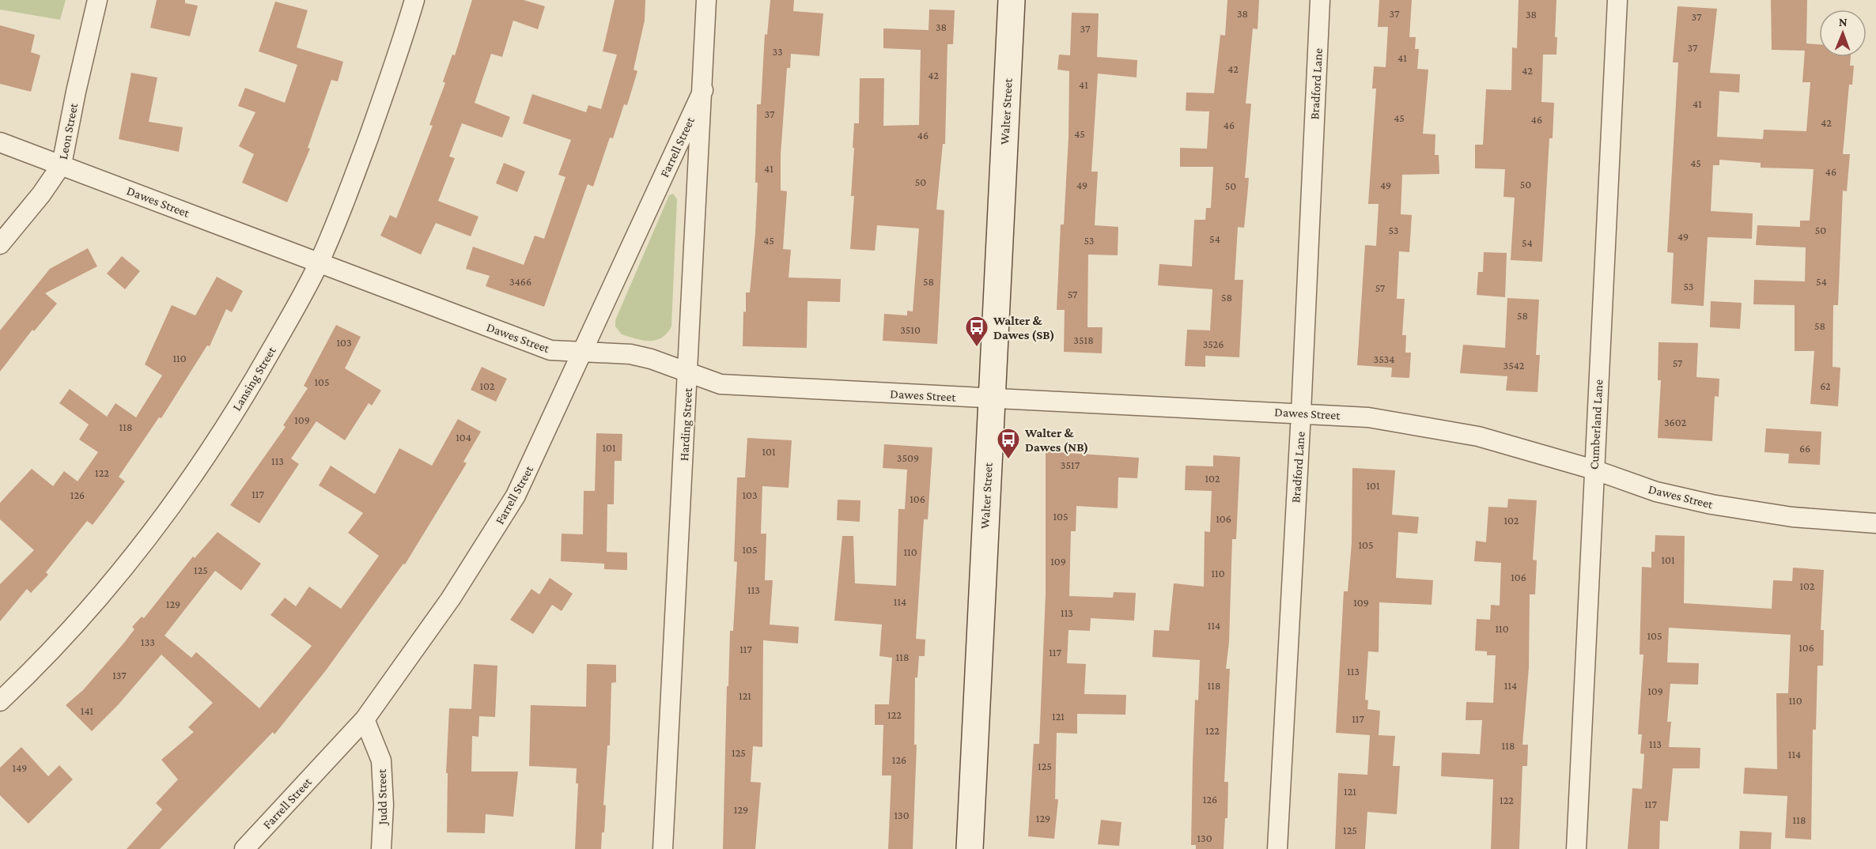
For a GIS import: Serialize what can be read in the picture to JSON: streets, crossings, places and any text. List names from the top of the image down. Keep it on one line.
{"streets":{"street":["Bradford Lane","Walter Street","Leon Street","Farrell Street","Dawes Street","Lansing Street","Harding Street","Cumberland Lane","Judd Street"]},"crossings":[["Bradford Lane","Dawes Street"],["Walter Street","Dawes Street"],["Leon Street","Dawes Street"],["Farrell Street","Dawes Street"],["Farrell Street","Harding Street"],["Farrell Street","Judd Street"],["Dawes Street","Lansing Street"],["Dawes Street","Harding Street"],["Dawes Street","Cumberland Lane"]],"places":{"bus stop":["Walter & Dawes (SB)","Walter & Dawes (NB)"]},"house_numbers":["38","37","38","37","38","37","37","33","41","42","42","42","41","41","37","45","46","42","46","45","46","45","41","46","50","50","49","49","50","53","50","49","54","45","53","54","3466","58","54","53","57","57","58","58","58","3510","3518","103","3526","110","3534","57","3542","105","102","62","109","3602","118","104","101","66","101","3509","113","3517","122","102","101","117","126","103","106","105","106","102","105","105","110","101","109","125","110","106","102","113","114","109","129","113","114","110","105","133","106","117","117","118","113","137","118","114","109","121","110","141","122","121","117","122","113","118","125","114","126","125","149","121","126","122","117","129","130","129","118","125","130"],"north":"top"}
